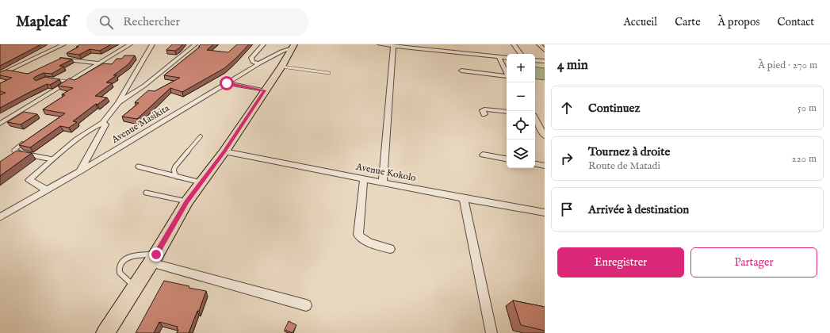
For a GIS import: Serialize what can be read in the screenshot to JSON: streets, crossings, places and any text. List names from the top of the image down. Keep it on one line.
{"streets":{"street":["Avenue Masikita","Avenue Kokolo"]},"page":{"header":"Mapleaf","search":"Rechercher","nav":["Accueil","Carte","À propos","Contact"],"heading":["4 min","À pied · 270 m"],"map_buttons":["+","−"],"list":[["Continuez","50 m"],["Tournez à droite","Route de Matadi","220 m"],"Arrivée à destination"],"buttons":["Enregistrer","Partager"]}}
